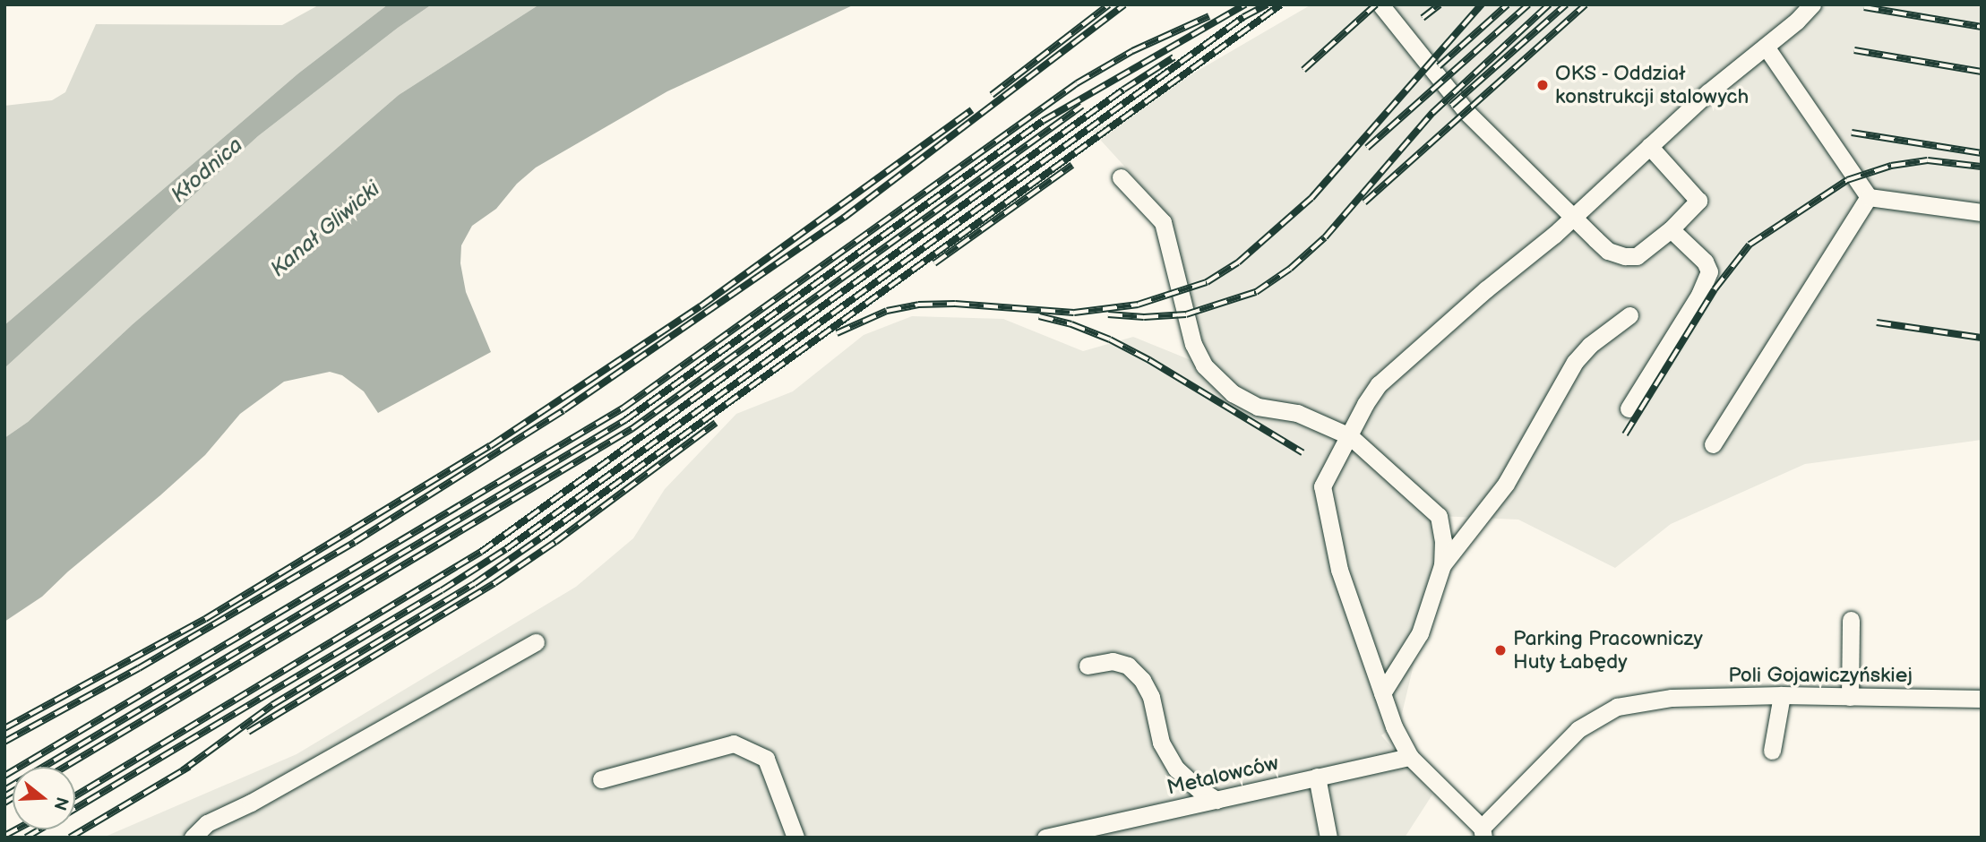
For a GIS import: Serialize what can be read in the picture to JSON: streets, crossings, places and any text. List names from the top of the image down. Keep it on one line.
{"streets":{"street":["Poli Gojawiczyńskiej","Metalowców"]},"water":["Kłodnica","Kanał Gliwicki"],"places":["OKS - Oddział konstrukcji stalowych","Parking Pracowniczy Huty Łabędy"],"north":"right"}
